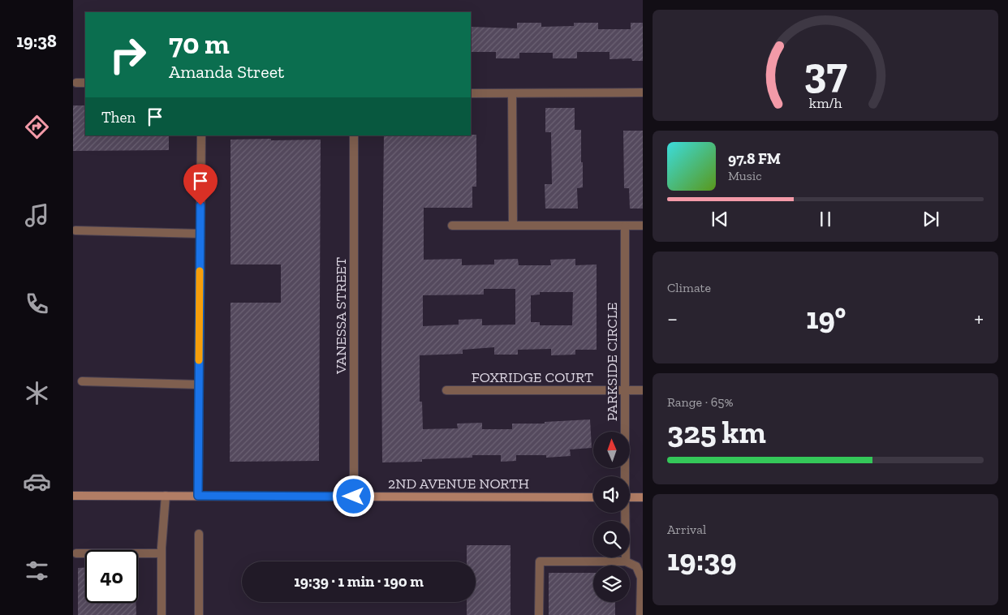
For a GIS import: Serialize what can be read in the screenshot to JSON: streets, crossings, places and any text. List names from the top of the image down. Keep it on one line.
{"streets":{"street":["VANESSA STREET","PARKSIDE CIRCLE","FOXRIDGE COURT","2ND AVENUE NORTH"]},"crossings":[["VANESSA STREET","2ND AVENUE NORTH"],["PARKSIDE CIRCLE","FOXRIDGE COURT"]],"north":"top","page":{"tabs":"19:38","turn":["70 m","Amanda Street"],"then":"Then","song":["97.8 FM","Music"],"tile":["Climate",["Range · 65%","325 km"],["Arrival","19:39"]],"heat":["−","19°","+"],"limit":"40","trip":"19:39 · 1 min · 190 m","gauge":["37","km/h"]}}
